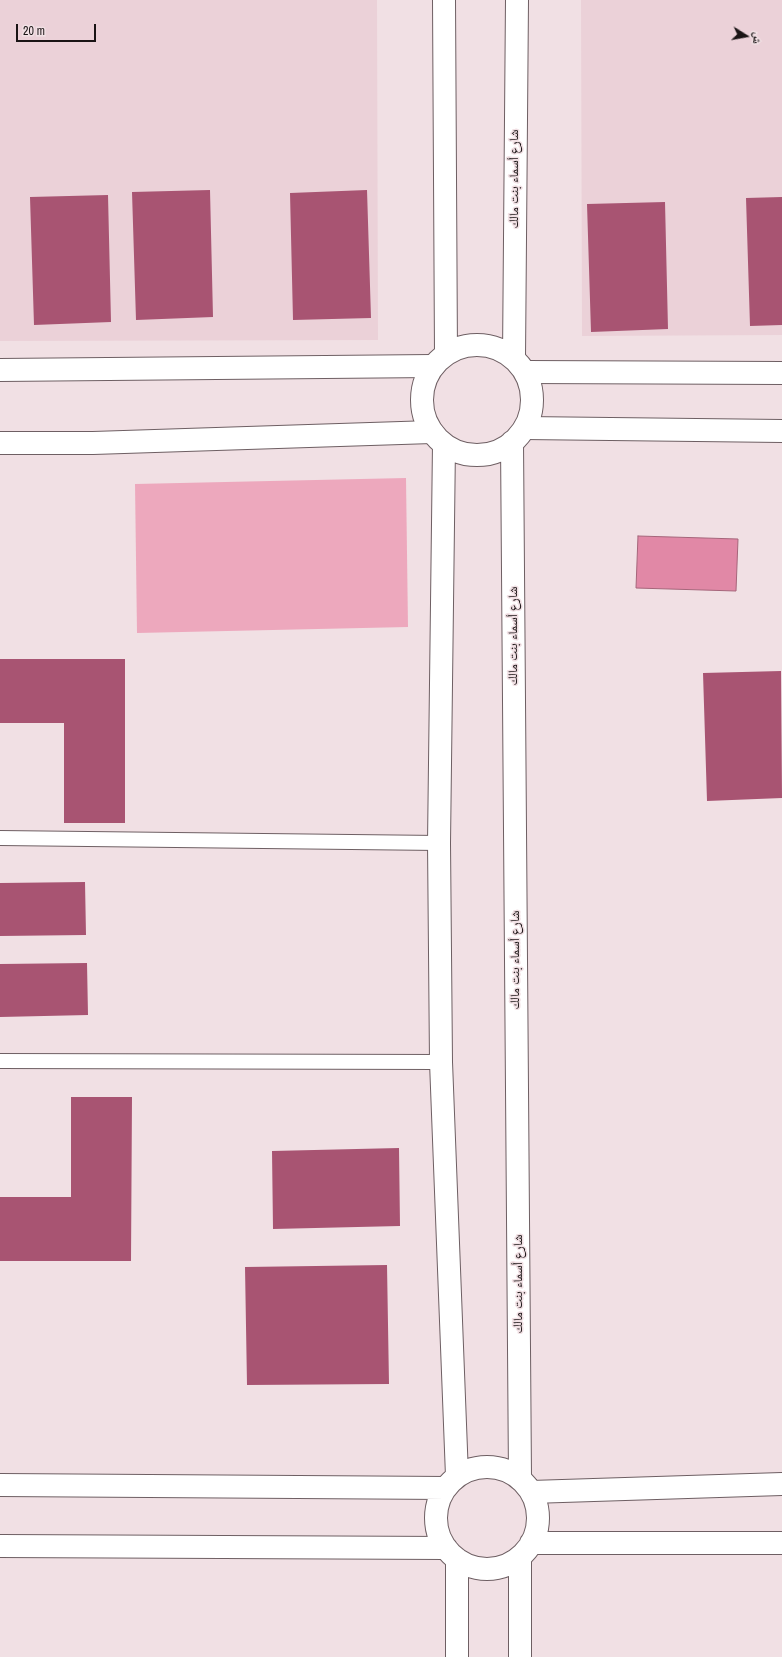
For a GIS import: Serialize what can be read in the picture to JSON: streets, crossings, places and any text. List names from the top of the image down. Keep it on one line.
{"streets":{"street":["شارع أسماء بنت مالك"]},"scale_bar":"20 m","north":"right"}
